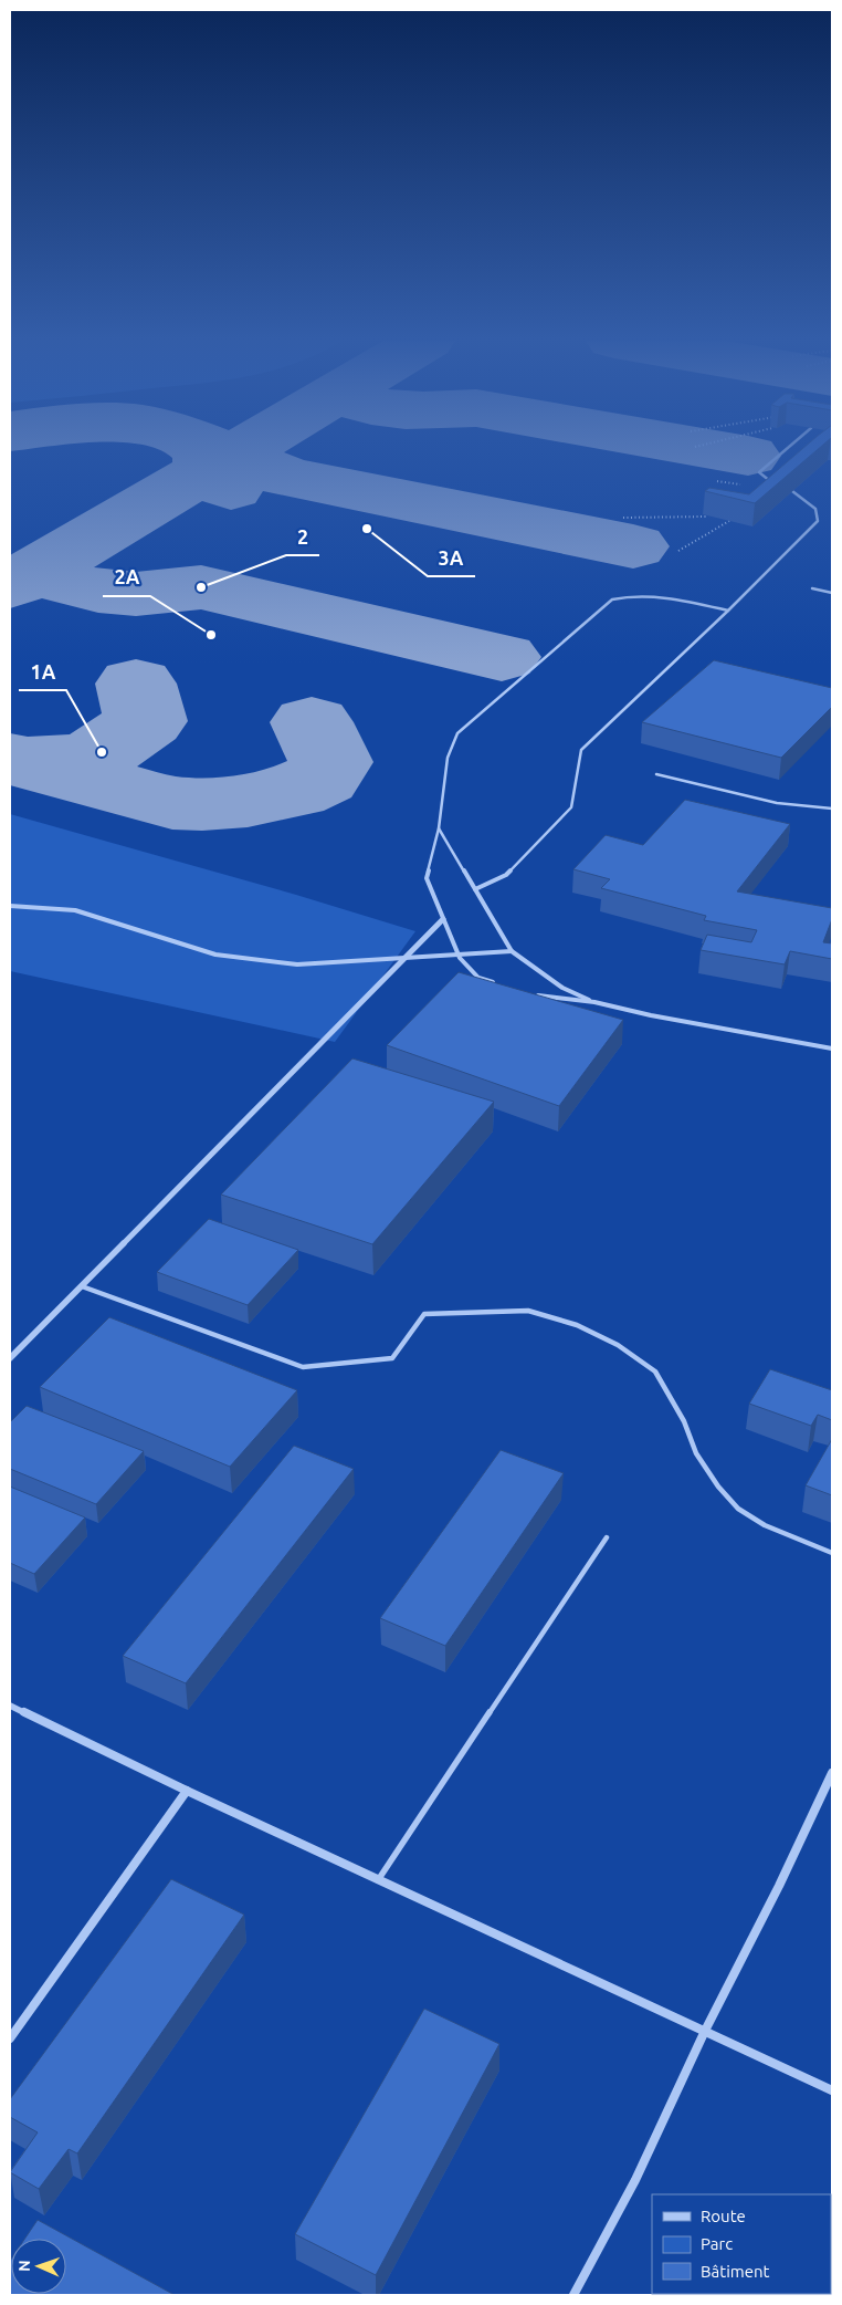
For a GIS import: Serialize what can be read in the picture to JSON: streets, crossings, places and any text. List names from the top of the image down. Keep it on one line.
{"places":["3A","2","2A","1A"],"legend":["Route","Parc","Bâtiment"],"north":"left"}
